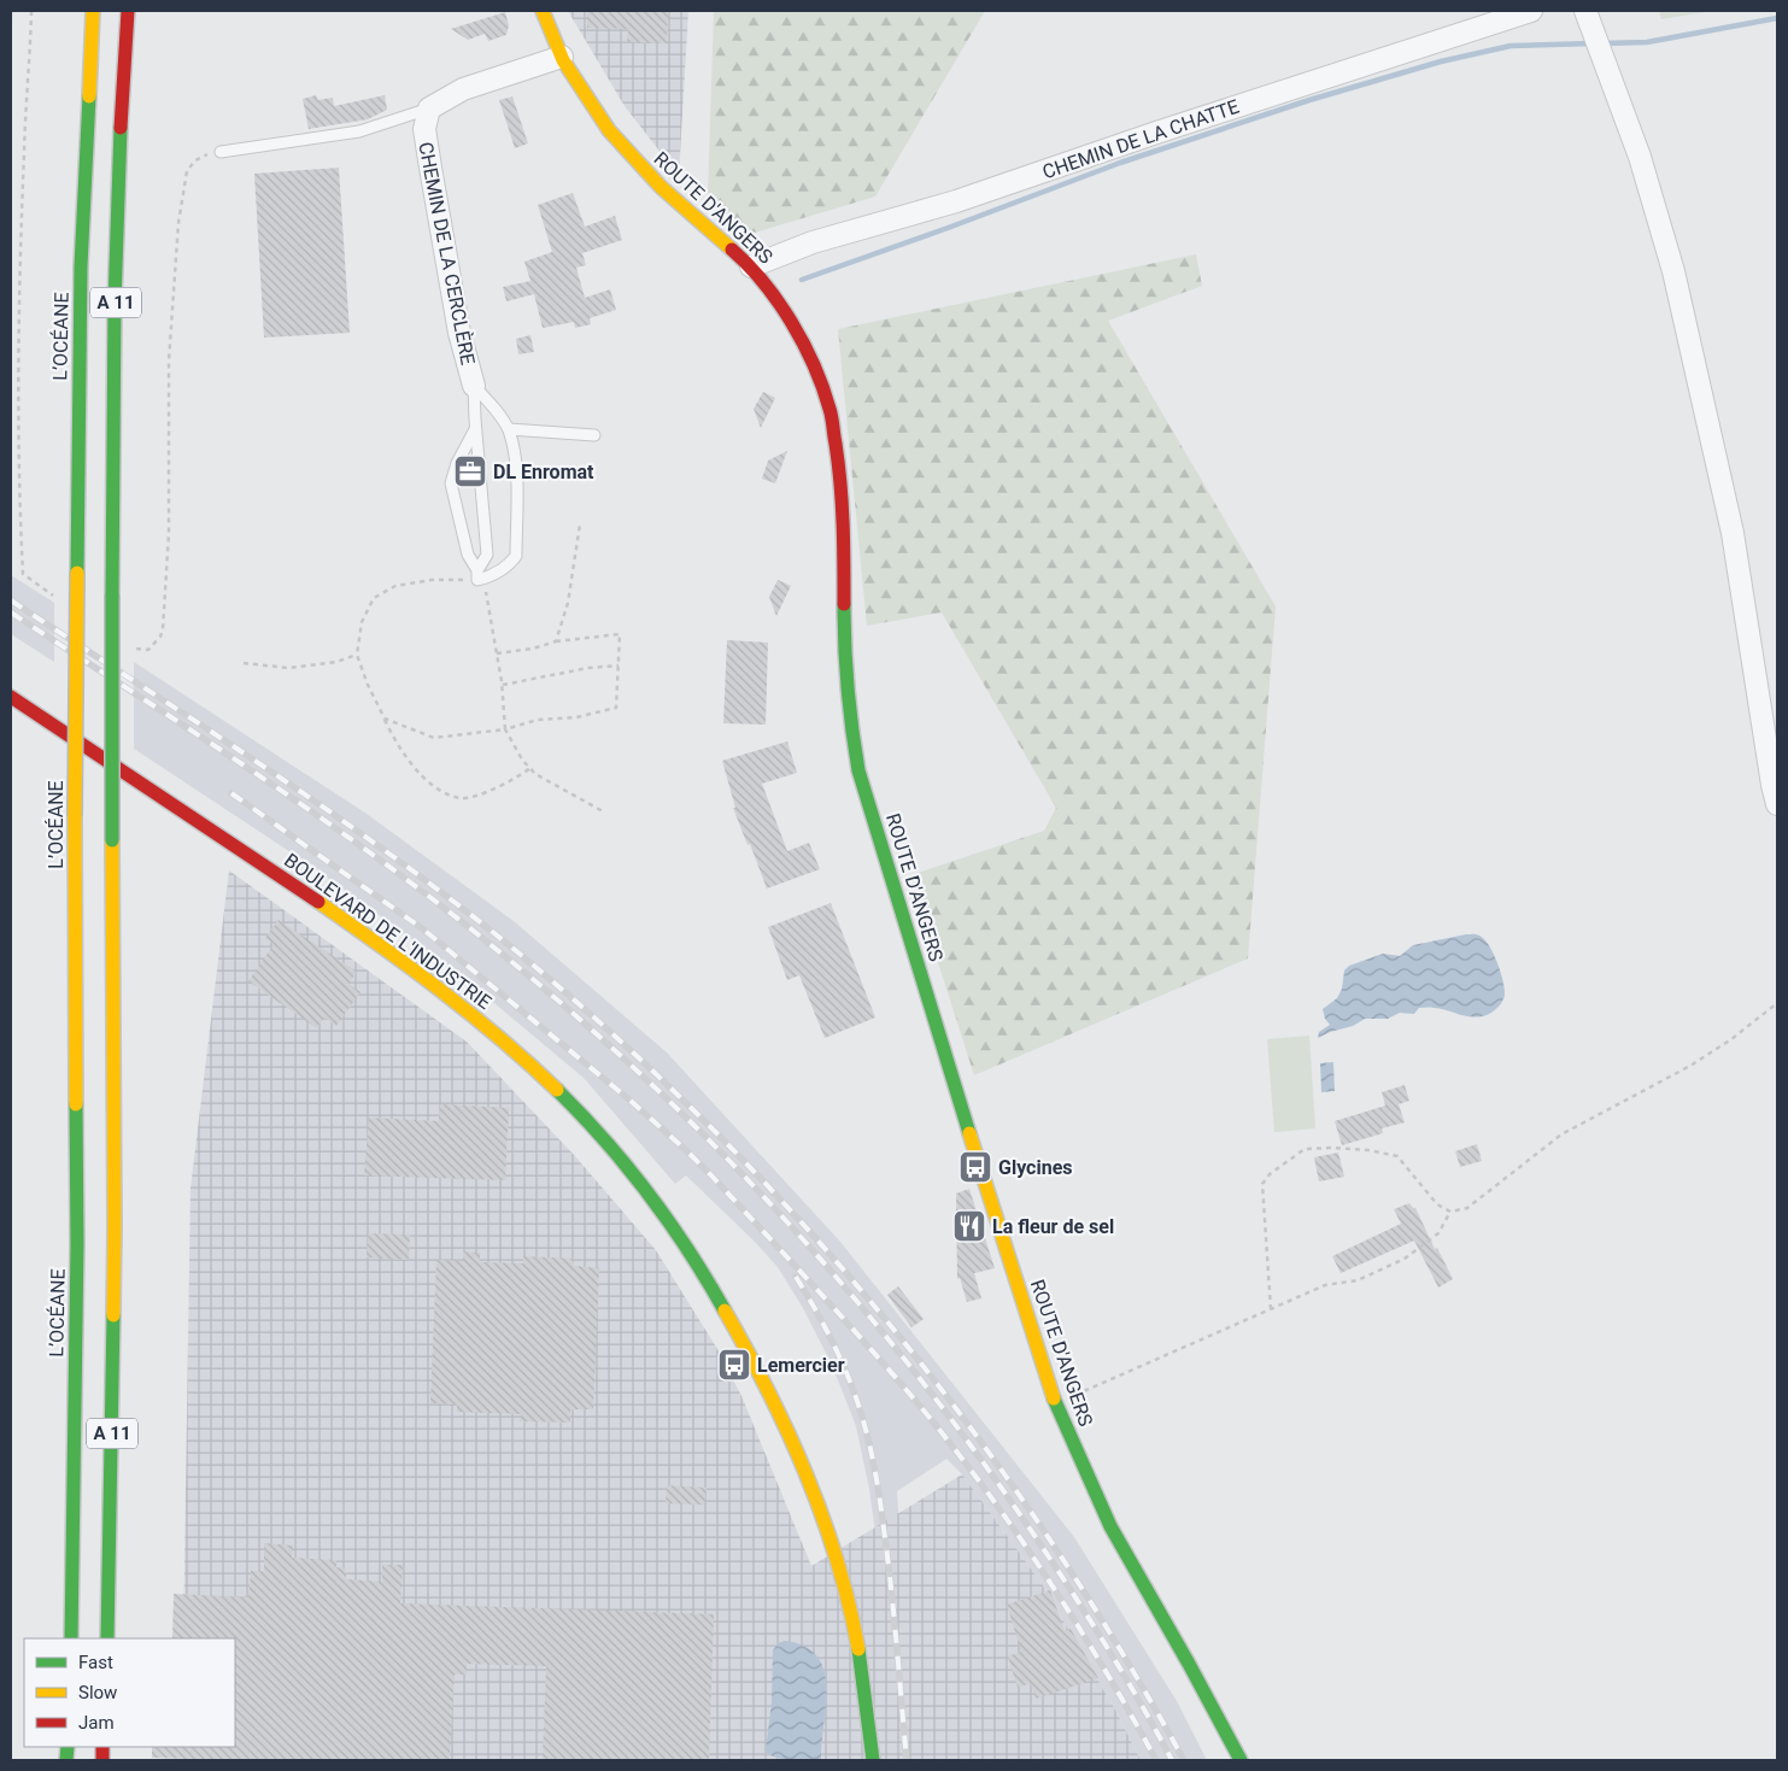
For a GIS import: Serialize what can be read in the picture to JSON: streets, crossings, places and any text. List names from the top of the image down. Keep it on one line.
{"streets":{"main road":["ROUTE D'ANGERS","A 11","L’OCÉANE","BOULEVARD DE L'INDUSTRIE"],"street":["CHEMIN DE LA CHATTE","CHEMIN DE LA CERCLÈRE"]},"crossings":[["CHEMIN DE LA CHATTE","ROUTE D'ANGERS"],["ROUTE D'ANGERS","CHEMIN DE LA CERCLÈRE"]],"places":{"office":["DL Enromat"],"bus stop":["Glycines","Lemercier"],"restaurant":["La fleur de sel"]},"legend":["Fast","Slow","Jam"]}
